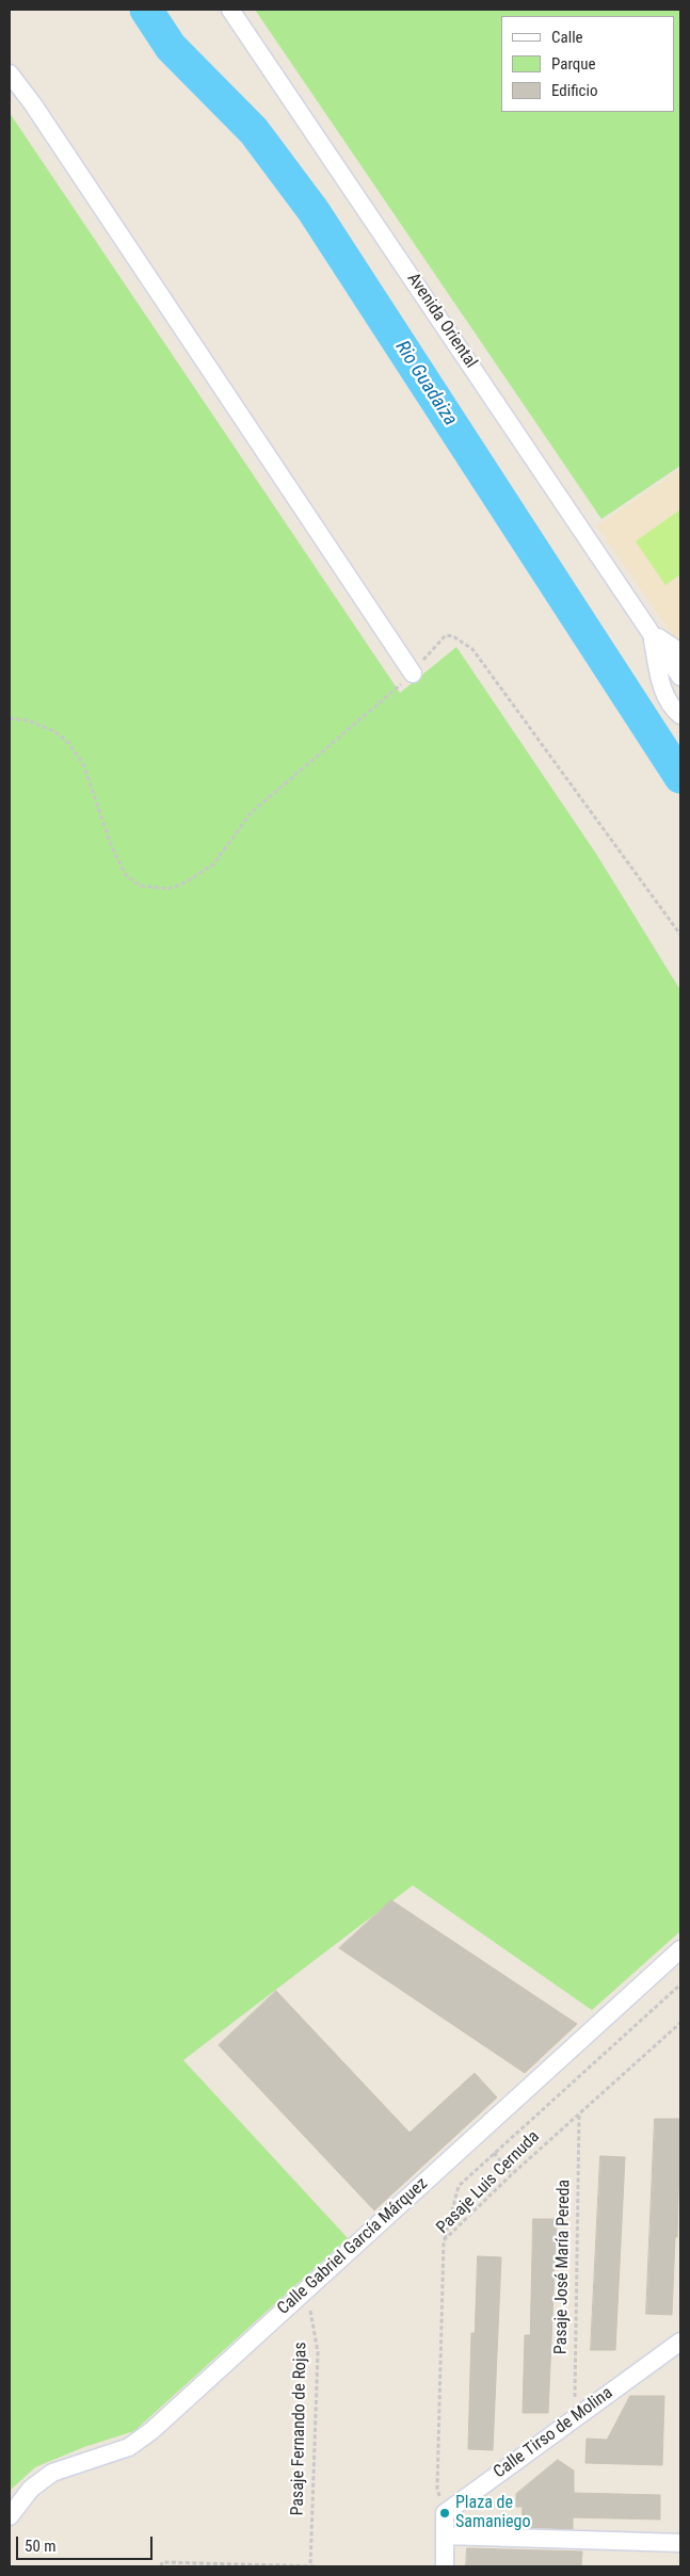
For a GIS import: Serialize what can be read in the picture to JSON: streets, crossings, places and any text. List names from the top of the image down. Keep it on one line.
{"streets":{"street":["Avenida Oriental","Calle Gabriel García Márquez","Calle Tirso de Molina"],"path":["Pasaje Luis Cernuda","Pasaje José María Pereda","Pasaje Fernando de Rojas"]},"crossings":[["Pasaje Luis Cernuda","Pasaje José María Pereda"],["Pasaje Luis Cernuda","Calle Tirso de Molina"],["Calle Gabriel García Márquez","Pasaje Fernando de Rojas"],["Pasaje José María Pereda","Calle Tirso de Molina"]],"water":["Rio Guadaiza"],"places":["Plaza de Samaniego"],"legend":["Calle","Parque","Edificio"],"scale_bar":"50 m"}
